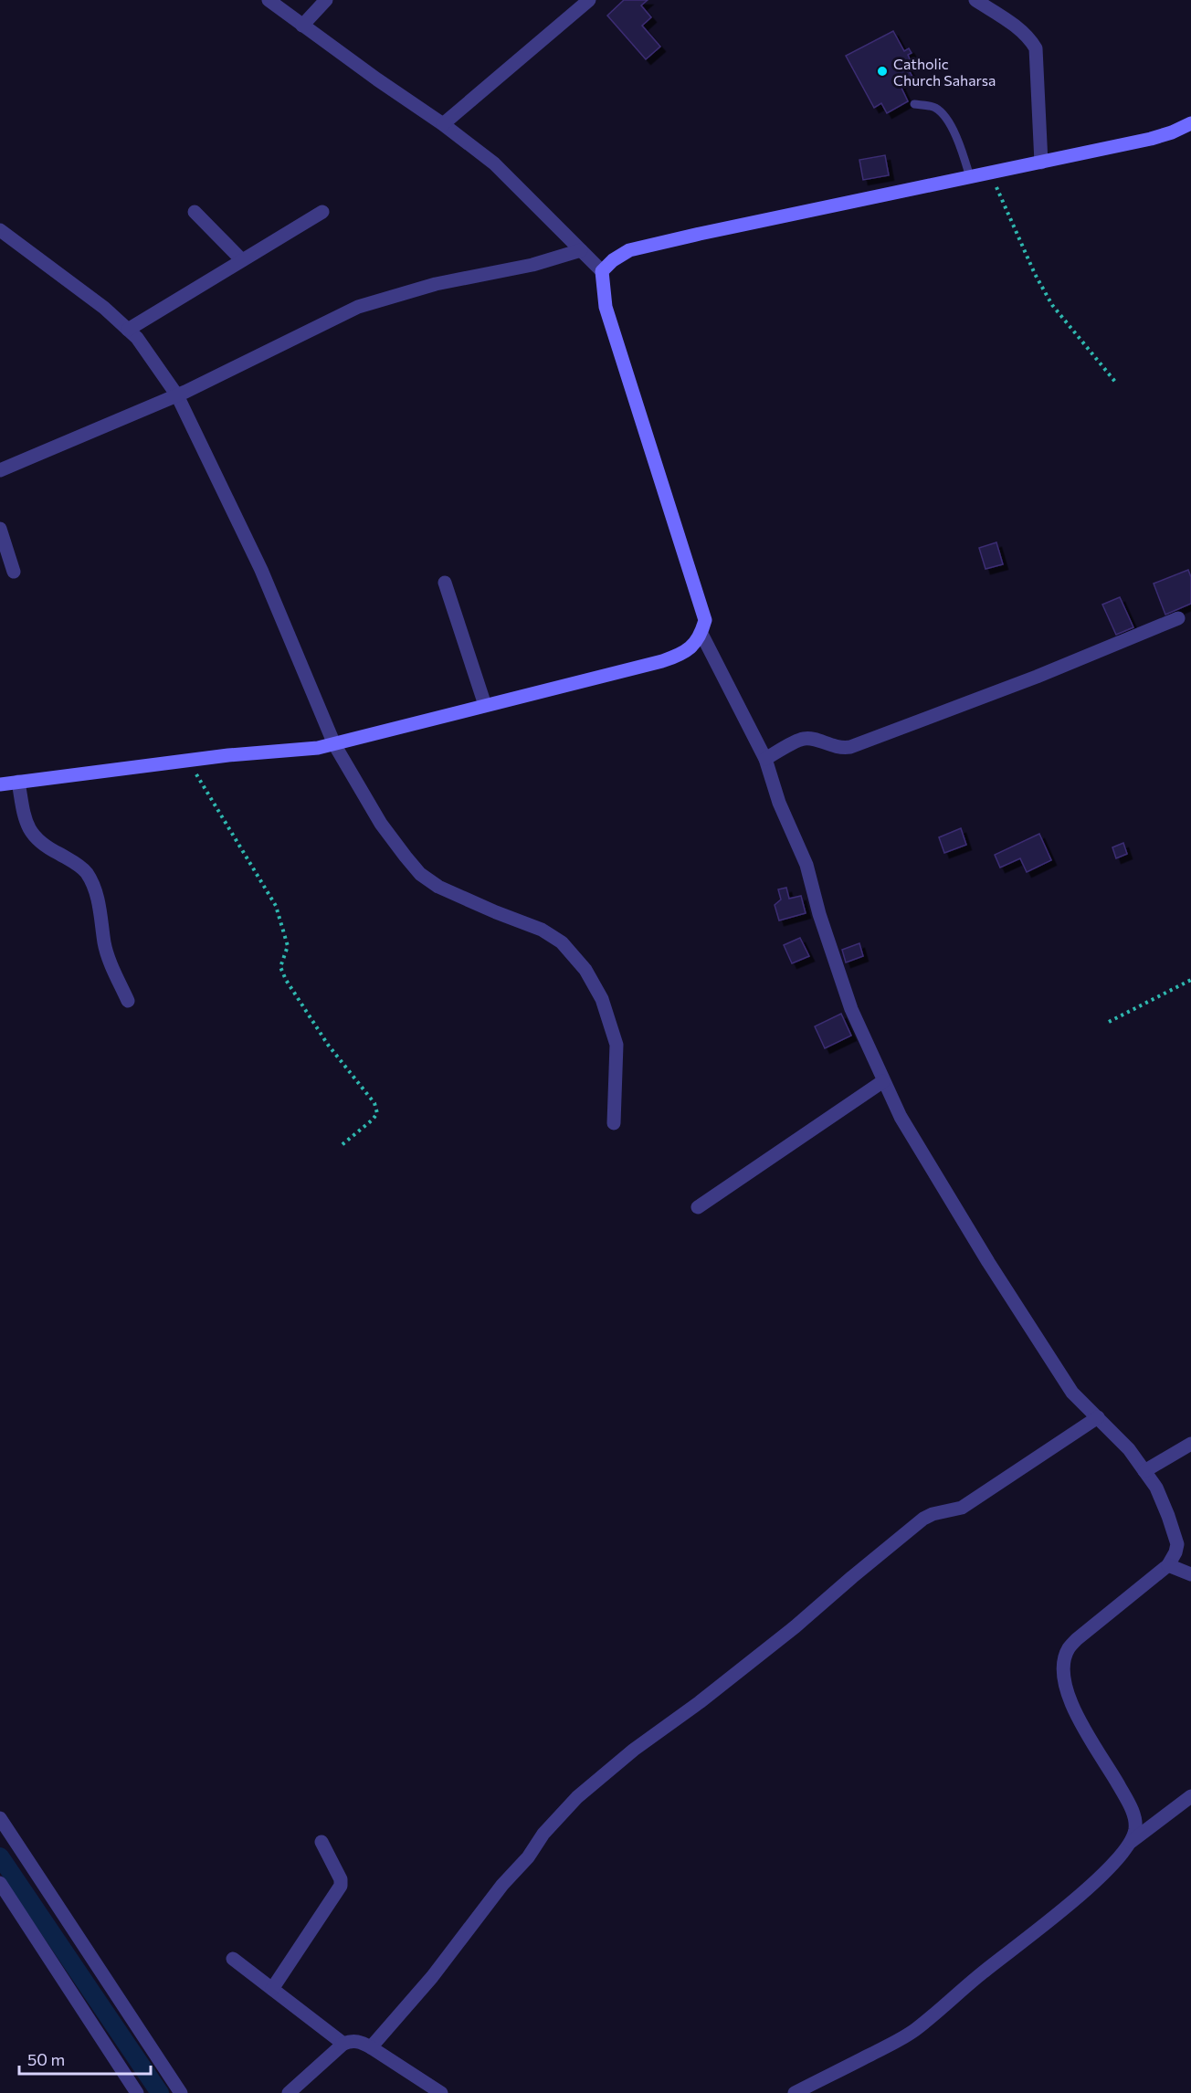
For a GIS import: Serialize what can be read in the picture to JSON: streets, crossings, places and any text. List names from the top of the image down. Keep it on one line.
{"places":["Catholic Church Saharsa"],"scale_bar":"50 m"}
